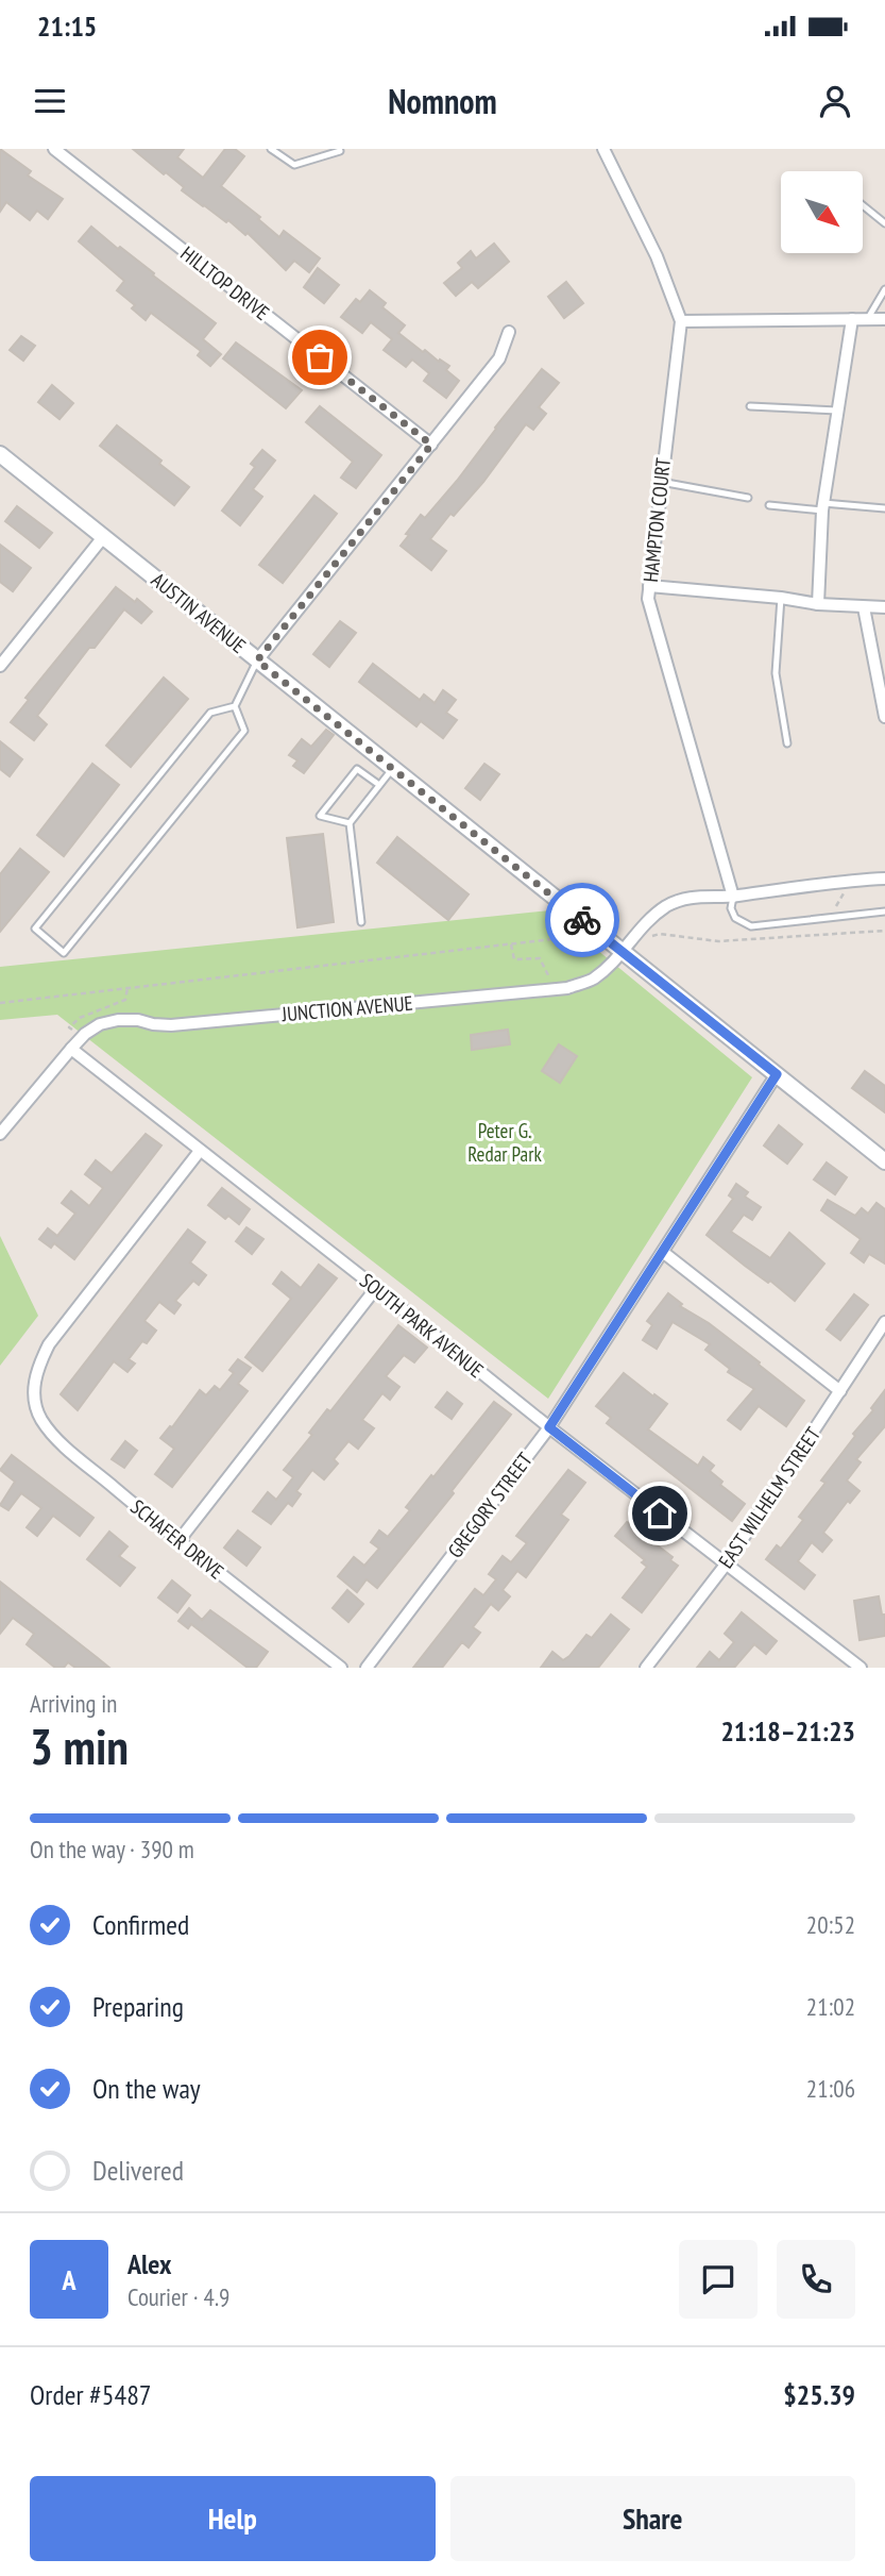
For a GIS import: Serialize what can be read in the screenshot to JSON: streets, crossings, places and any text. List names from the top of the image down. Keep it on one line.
{"streets":{"street":["HILLTOP DRIVE","HAMPTON COURT","AUSTIN AVENUE","JUNCTION AVENUE","SOUTH PARK AVENUE","EAST WILHELM STREET","GREGORY STREET","SCHAFER DRIVE"]},"crossings":[["HAMPTON COURT","JUNCTION AVENUE"],["AUSTIN AVENUE","JUNCTION AVENUE"],["AUSTIN AVENUE","GREGORY STREET"],["JUNCTION AVENUE","SOUTH PARK AVENUE"],["SOUTH PARK AVENUE","EAST WILHELM STREET"],["SOUTH PARK AVENUE","GREGORY STREET"],["SOUTH PARK AVENUE","SCHAFER DRIVE"]],"parks":["Peter G. Redar Park"],"north":"bottom right","page":{"status":"21:15","header":"Nomnom","heading":["3 min","Arriving in","21:18–21:23"],"panel":["Alex","Courier · 4.9","Order #5487","$25.39"],"bar":"On the way · 390 m","list":[["Confirmed","20:52"],["Preparing","21:02"],["On the way","21:06"],"Delivered"],"round":"A","buttons":["Help","Share"]}}
